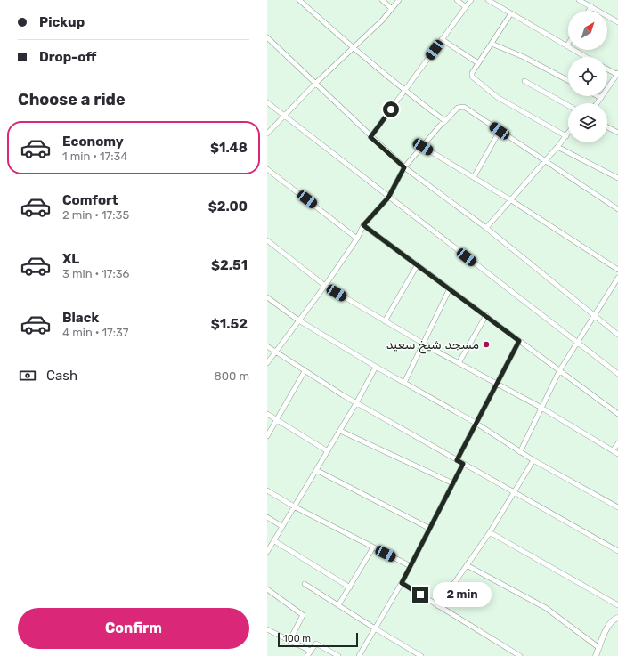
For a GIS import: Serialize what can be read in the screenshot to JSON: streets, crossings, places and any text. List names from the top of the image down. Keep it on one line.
{"places":["مسجد شيخ سعيد"],"scale_bar":"100 m","north":"top right","page":{"banner":["Pickup","Drop-off"],"heading":"Choose a ride","list":[{"name":"Economy","note":"1 min · 17:34","value":"$1.48"},{"name":"Comfort","note":"2 min · 17:35","value":"$2.00"},{"name":"XL","note":"3 min · 17:36","value":"$2.51"},{"name":"Black","note":"4 min · 17:37","value":"$1.52"}],"pay":["Cash","800 m"],"bubble":"2 min","buttons":"Confirm","scale":"100 m"}}
